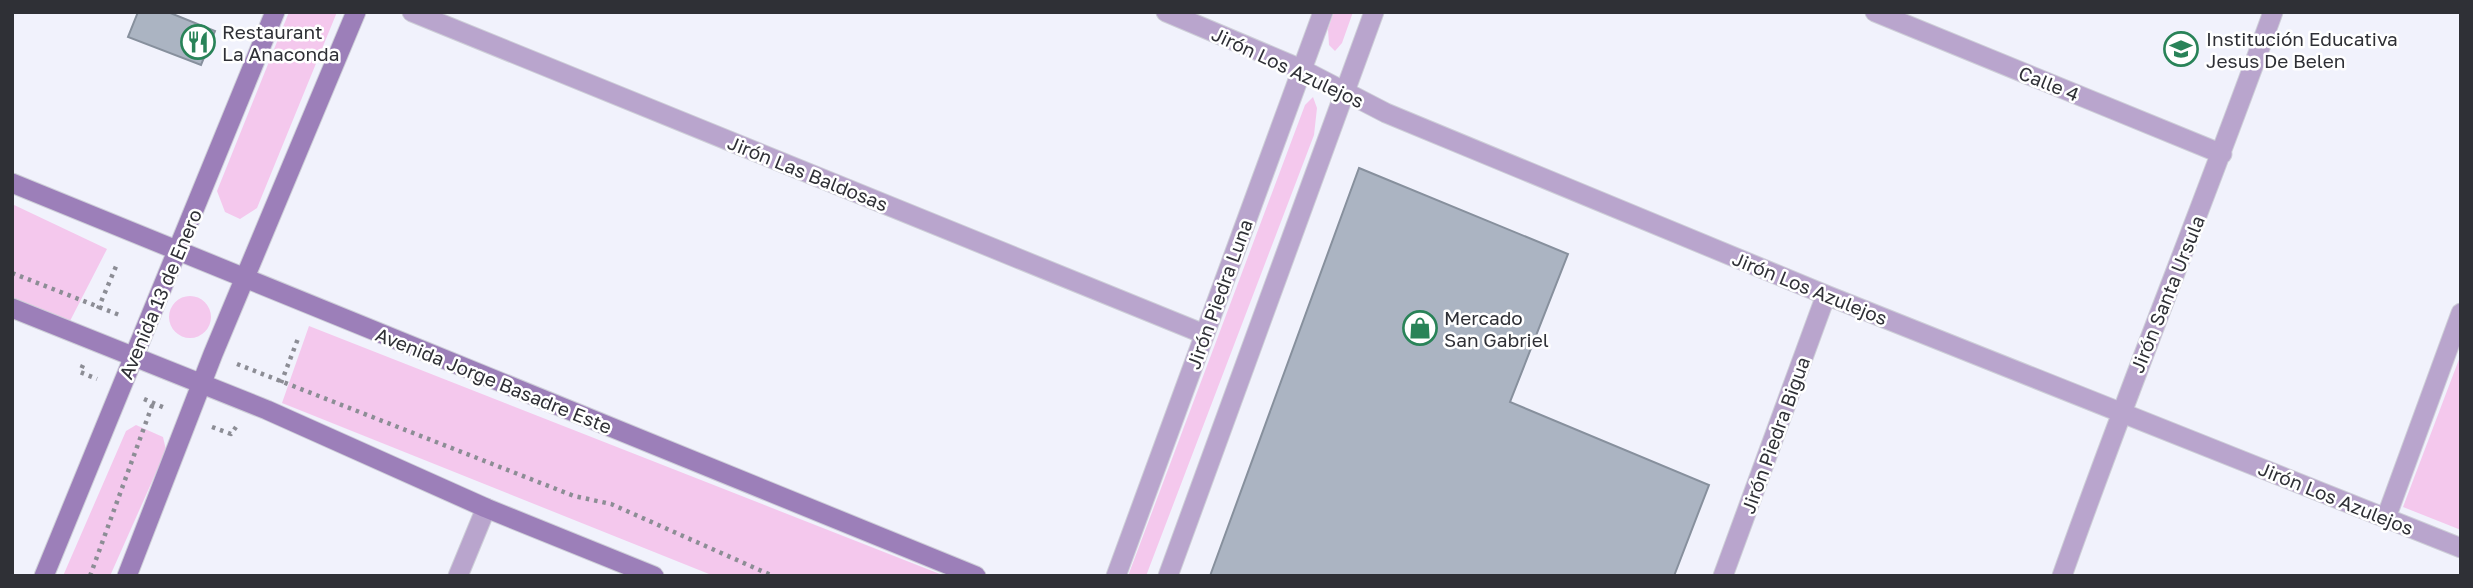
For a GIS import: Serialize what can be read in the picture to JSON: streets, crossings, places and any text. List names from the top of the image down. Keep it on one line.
{"streets":{"main road":["Avenida 13 de Enero","Avenida Jorge Basadre Este"],"street":["Jirón Los Azulejos","Calle 4","Jirón Las Baldosas","Jirón Piedra Luna","Jirón Santa Ursula","Jirón Piedra Bigua"]},"crossings":[["Jirón Los Azulejos","Jirón Piedra Luna"],["Jirón Los Azulejos","Jirón Santa Ursula"],["Jirón Los Azulejos","Jirón Piedra Bigua"],["Calle 4","Jirón Santa Ursula"],["Jirón Las Baldosas","Jirón Piedra Luna"],["Avenida 13 de Enero","Avenida Jorge Basadre Este"]],"places":{"restaurant":["Restaurant La Anaconda"],"school or university":["Institución Educativa Jesus De Belen"],"shop":["Mercado San Gabriel"]}}
